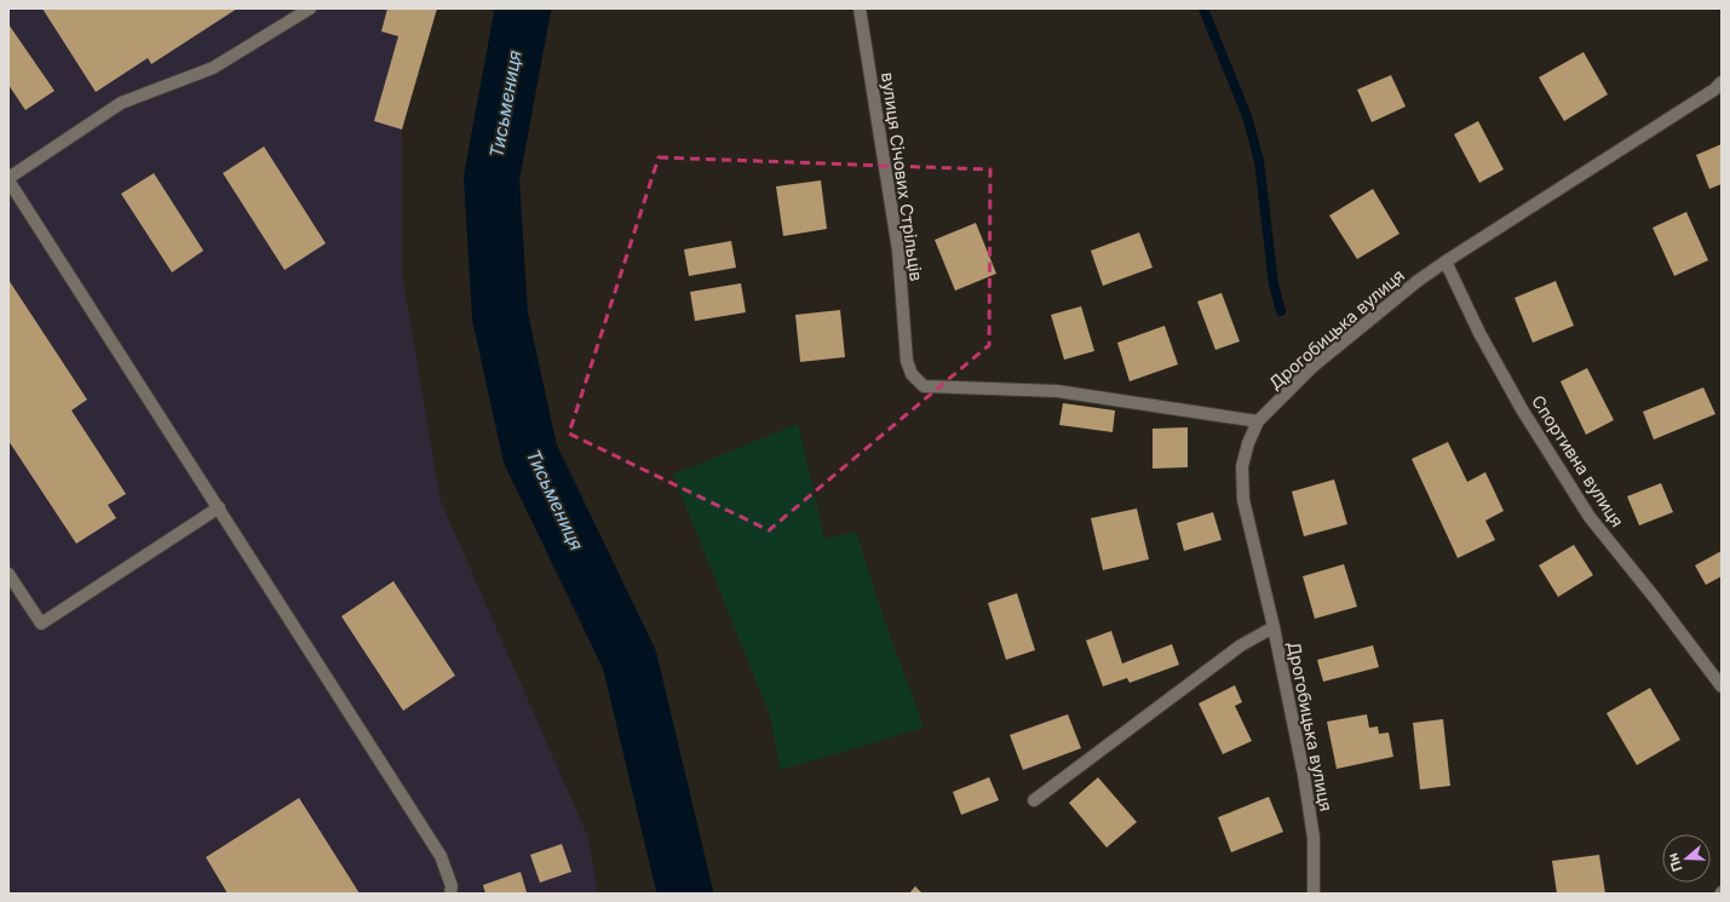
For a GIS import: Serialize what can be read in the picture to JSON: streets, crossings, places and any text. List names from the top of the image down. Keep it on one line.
{"streets":{"street":["вулиця Січових Стрільців","Дрогобицька вулиця","Спортивна вулиця"]},"crossings":[["вулиця Січових Стрільців","Дрогобицька вулиця"],["Дрогобицька вулиця","Спортивна вулиця"]],"water":["Тисьмениця"],"north":"left"}
